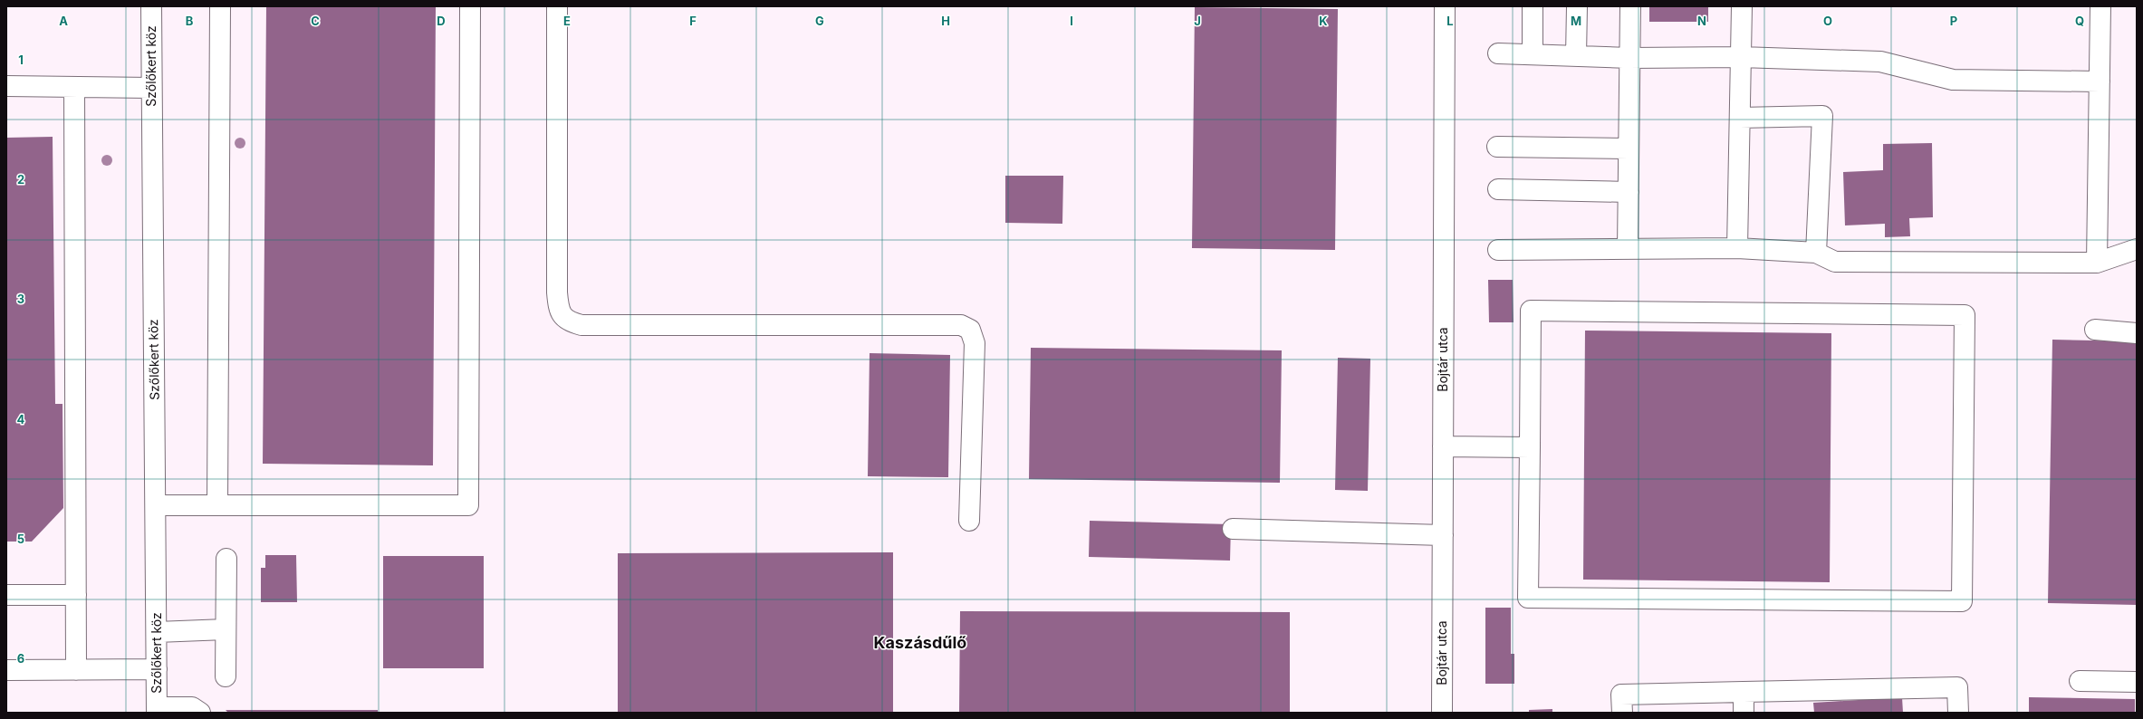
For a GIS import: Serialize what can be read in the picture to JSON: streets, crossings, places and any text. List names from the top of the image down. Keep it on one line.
{"streets":{"street":["Szőlőkert köz","Bojtár utca"]},"districts":["Kaszásdűlő"],"grid":{"columns":["A","B","C","D","E","F","G","H","I","J","K","L","M","N","O","P","Q"],"rows":["1","2","3","4","5","6"]}}
